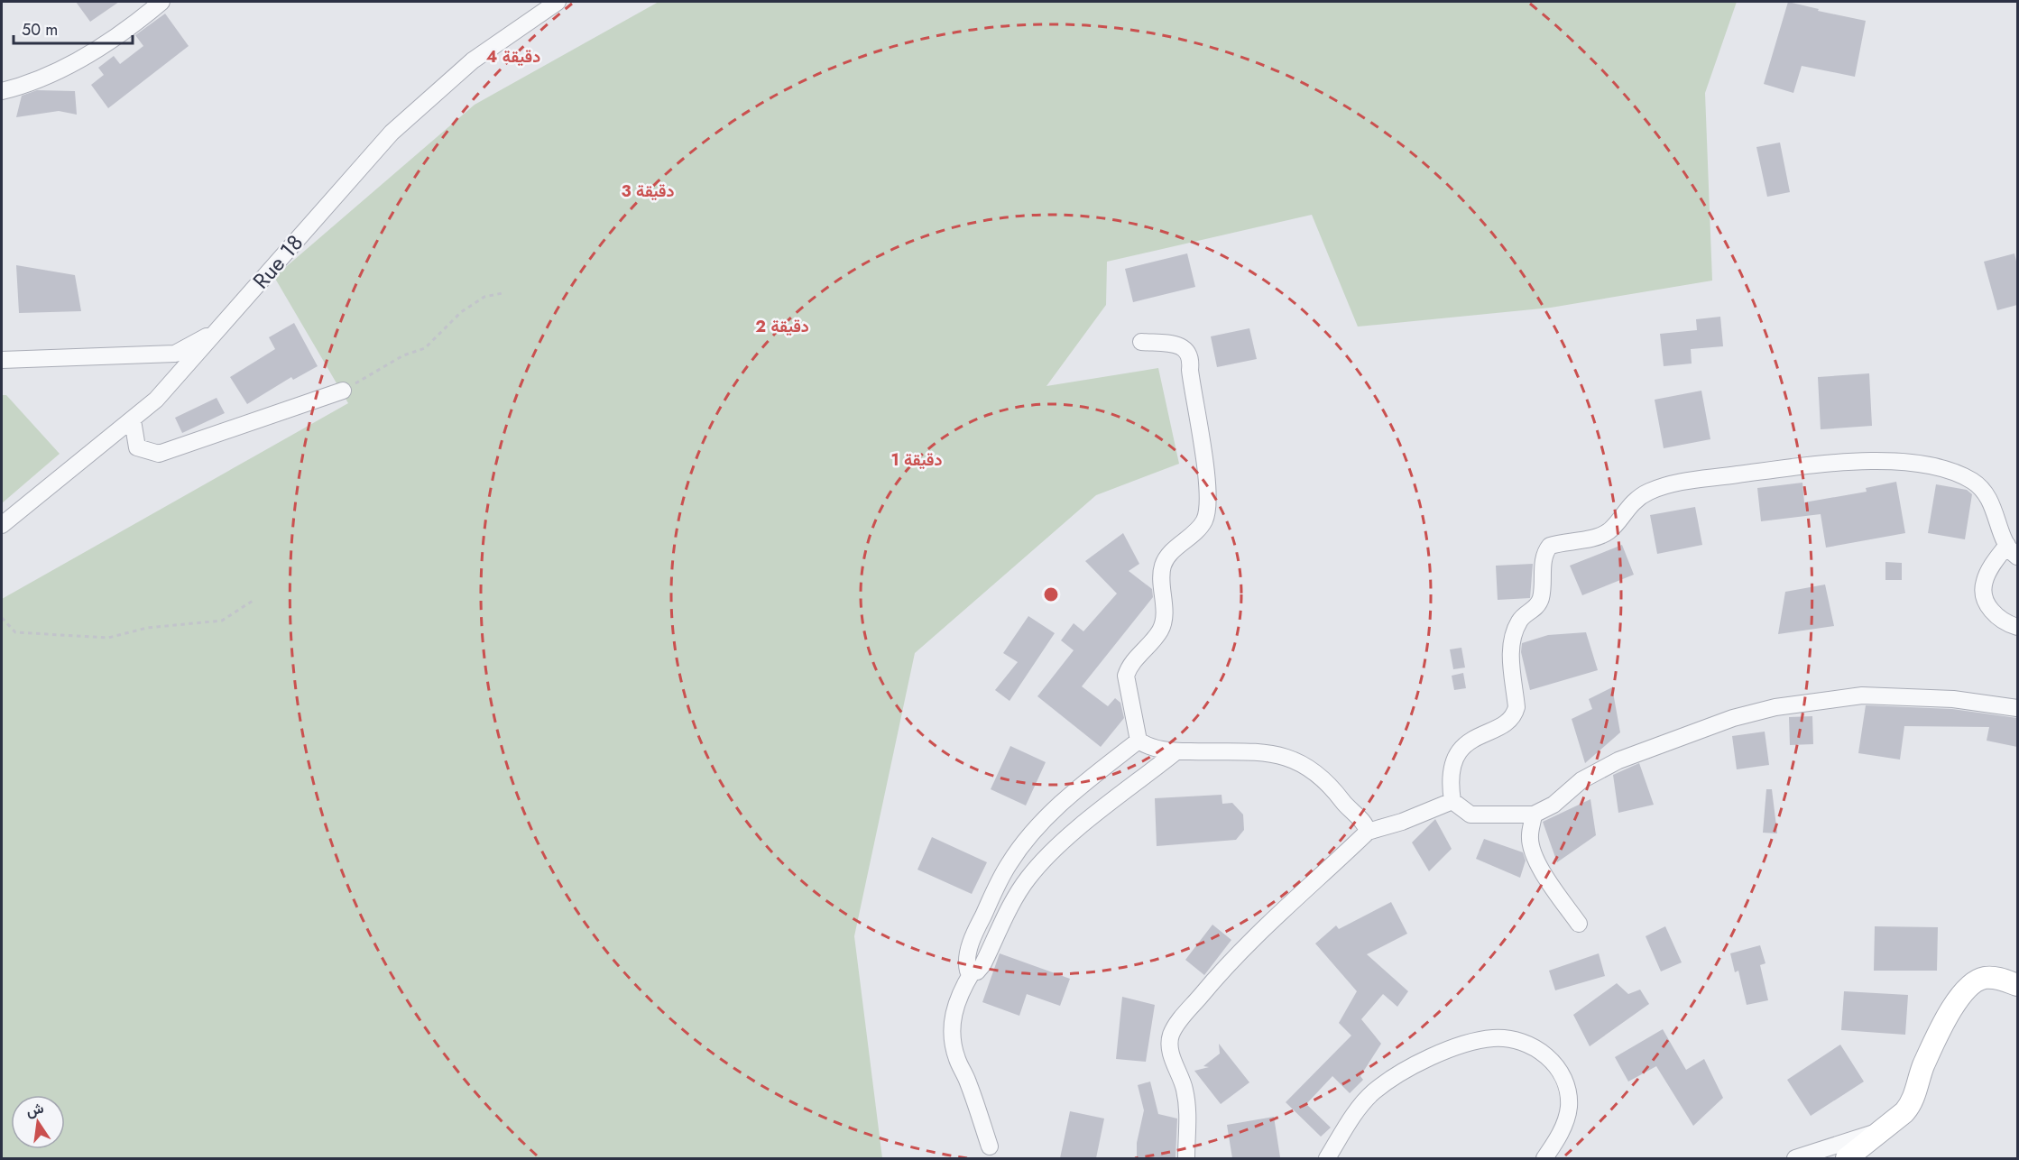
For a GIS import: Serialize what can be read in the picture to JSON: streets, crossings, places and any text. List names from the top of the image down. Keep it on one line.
{"streets":{"street":["Rue 18"]},"scale_bar":"50 m","north":"top","rings":["4 دقيقة","3 دقيقة","2 دقيقة","1 دقيقة"]}
